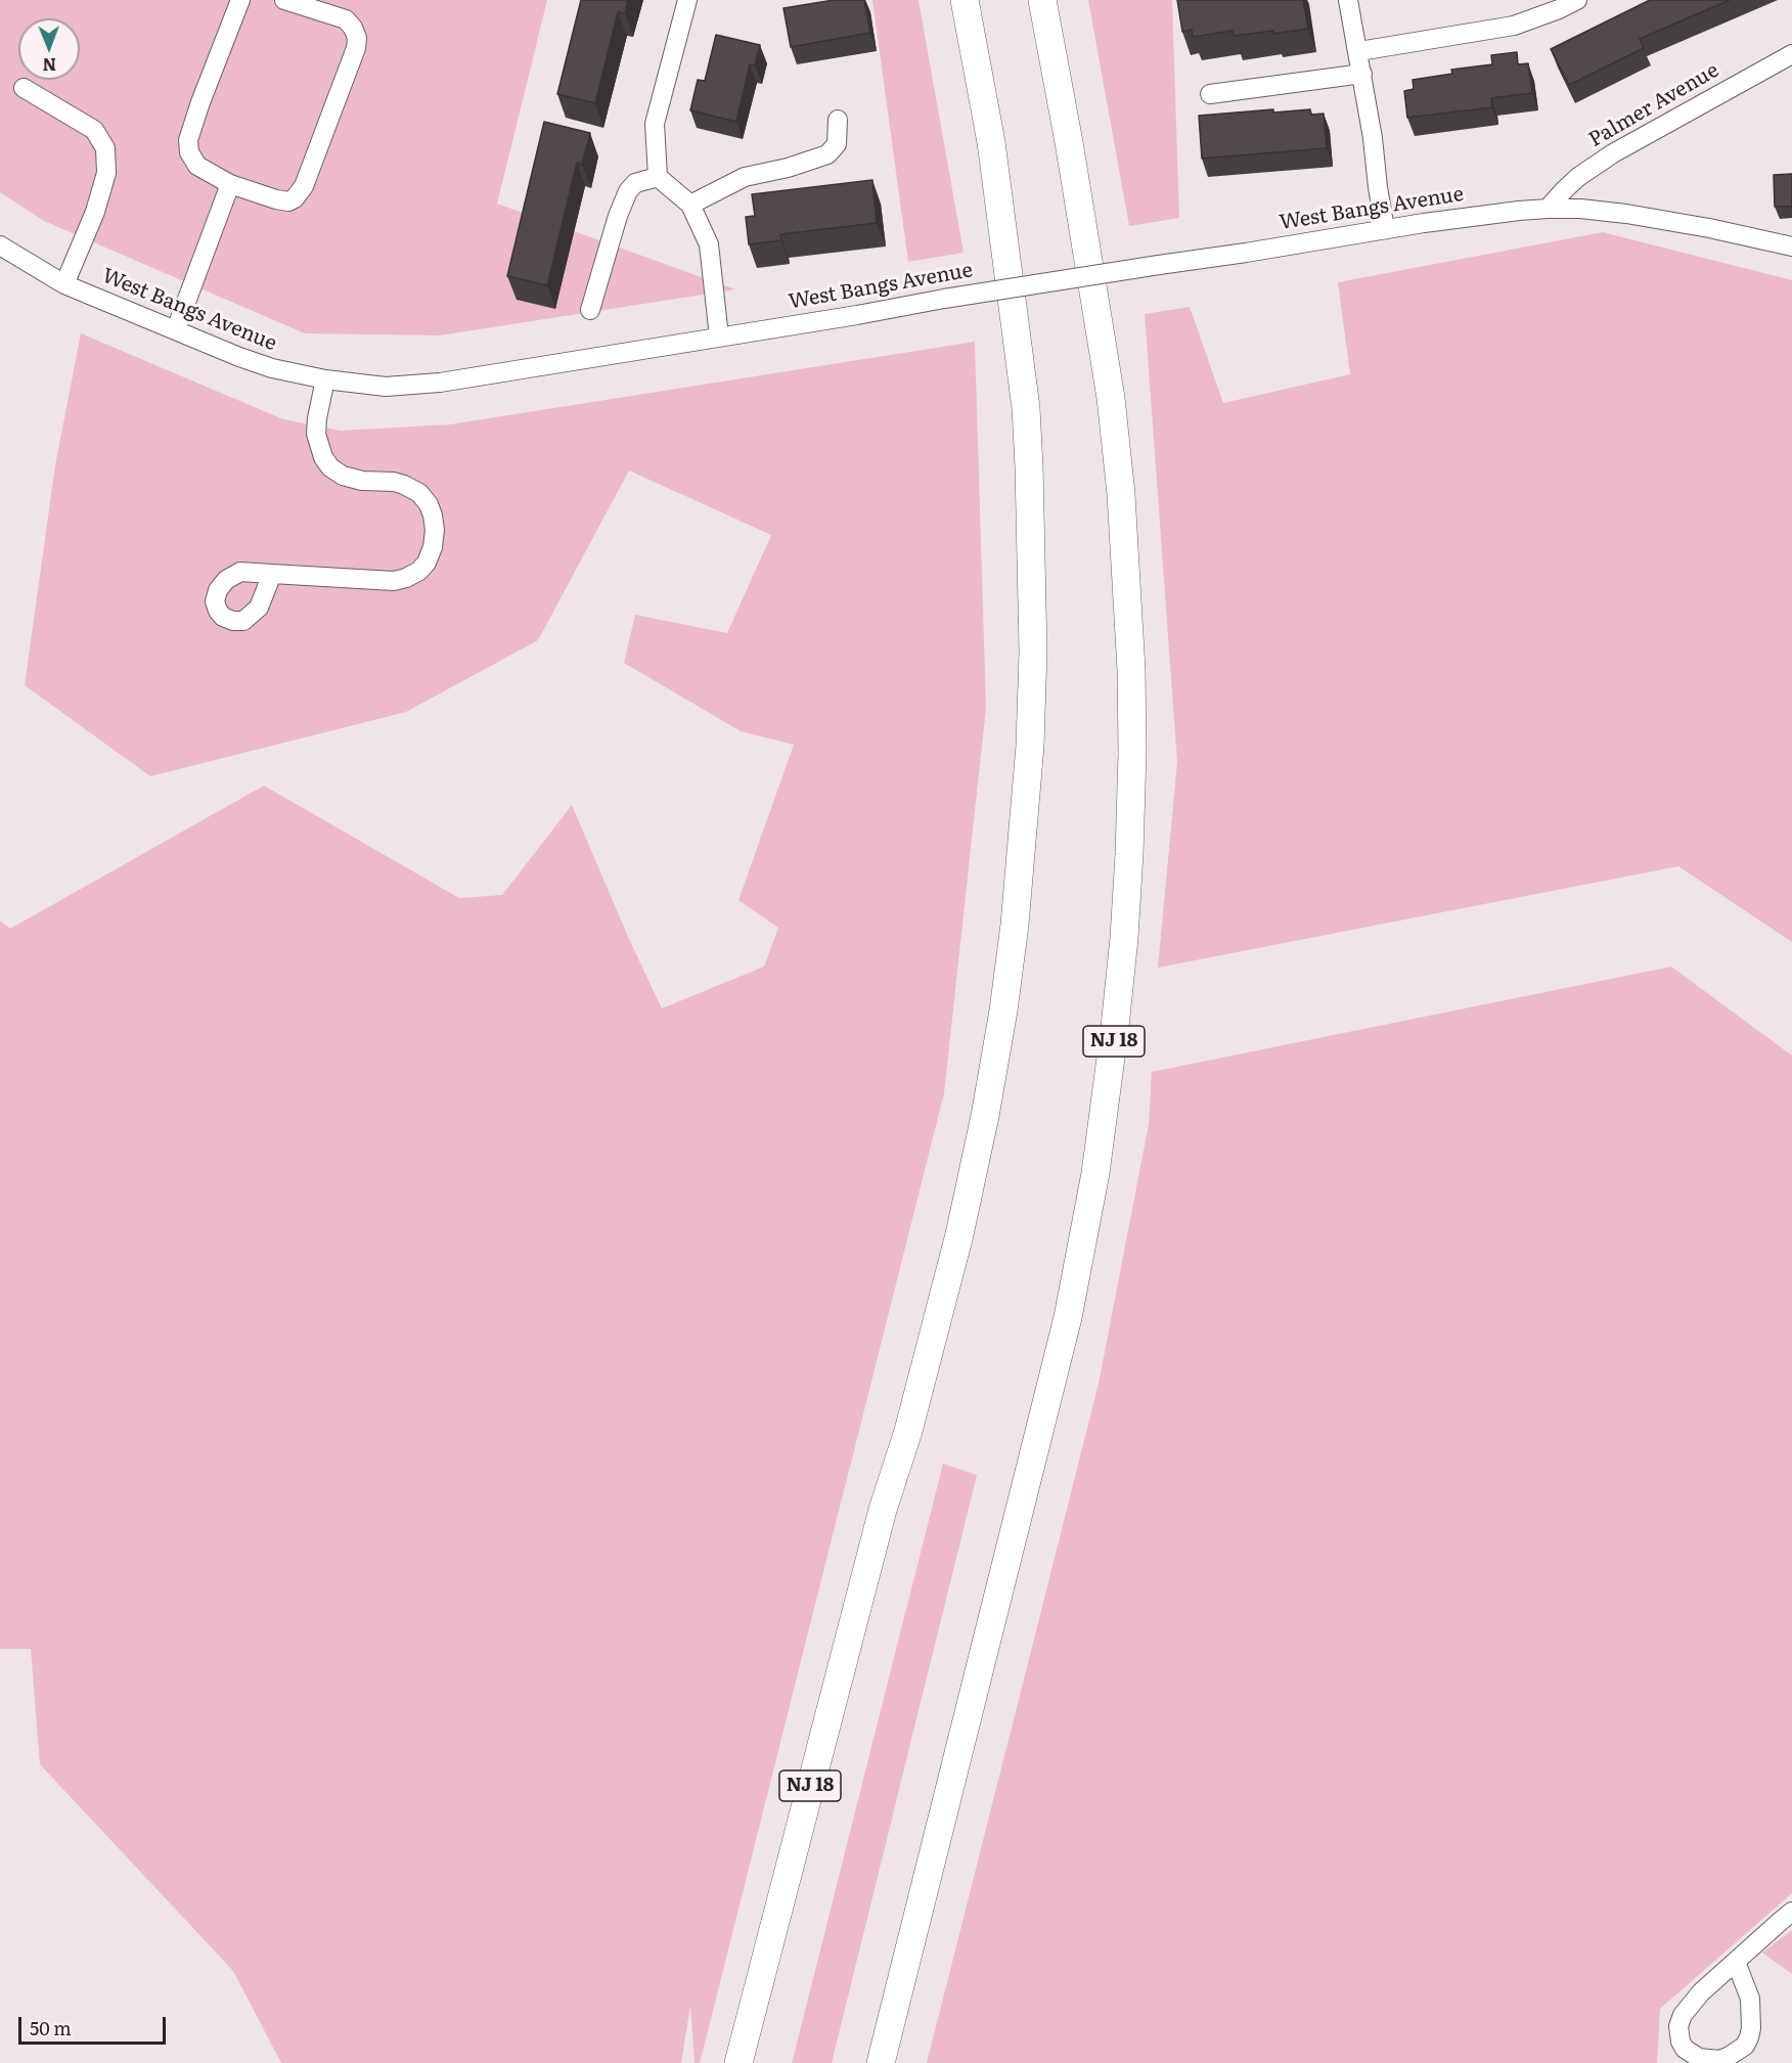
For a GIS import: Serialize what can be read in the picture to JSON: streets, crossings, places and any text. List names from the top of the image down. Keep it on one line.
{"streets":{"highway":["NJ 18"],"street":["Palmer Avenue","West Bangs Avenue"]},"crossings":[["Palmer Avenue","West Bangs Avenue"]],"scale_bar":"50 m","north":"bottom"}
